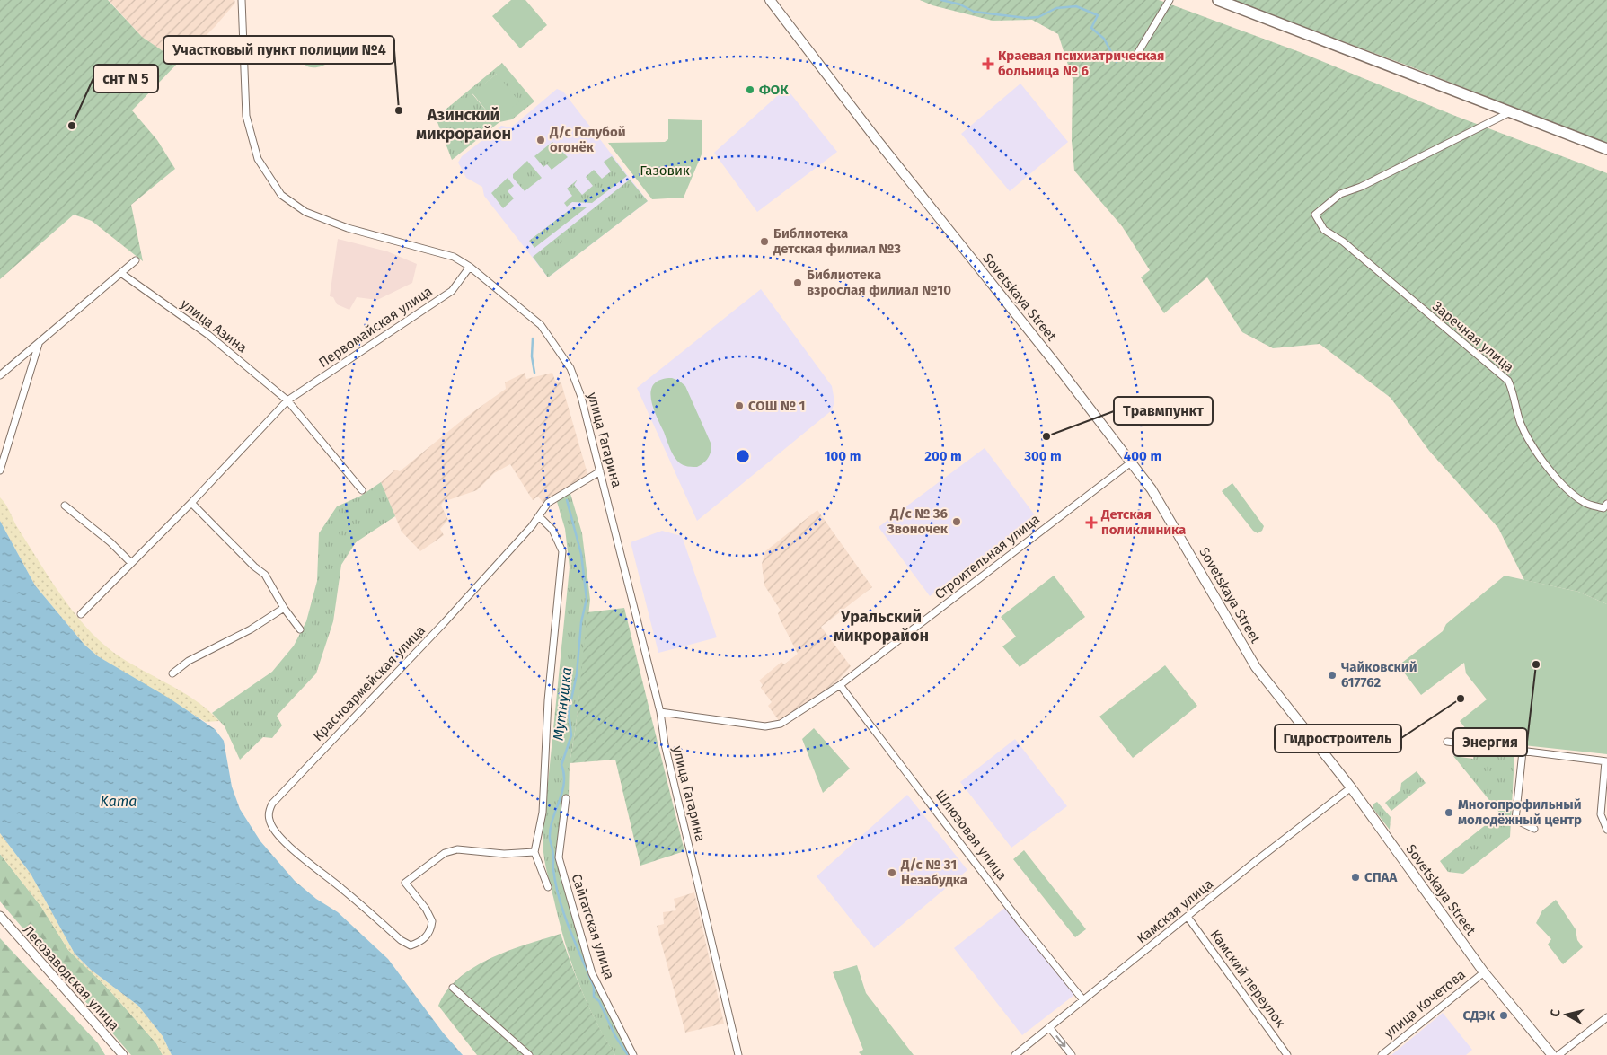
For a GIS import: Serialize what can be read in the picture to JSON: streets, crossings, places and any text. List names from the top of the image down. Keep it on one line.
{"streets":{"main road":["Sovetskaya Street"],"street":["улица Азина","Первомайская улица","Заречная улица","улица Гагарина","Строительная улица","Красноармейская улица","Шлюзовая улица","Камская улица","Сайгатская улица","Лесозаводская улица","Камский переулок","улица Кочетова"]},"crossings":[["Sovetskaya Street","Строительная улица"],["Sovetskaya Street","Камская улица"],["Sovetskaya Street","улица Кочетова"],["улица Азина","Первомайская улица"],["Первомайская улица","улица Гагарина"],["улица Гагарина","Строительная улица"],["Строительная улица","Шлюзовая улица"],["Шлюзовая улица","Камская улица"],["Камская улица","Камский переулок"]],"districts":["Азинский микрорайон","Уральский микрорайон"],"water":["Мутнушка","Kama"],"parks":["Газовик"],"places":{"health":["Краевая психиатрическая больница № 6","Детская поликлиника"],"other":["ФОК","Участковый пункт полиции №4","снт N 5","Д/с Голубой огонёк","Библиотека детская филиал №3","Библиотека взрослая филиал №10","СОШ № 1","Травмпункт","Д/с № 36 Звоночек","Энергия","Чайковский 617762","Гидростроитель","Многопрофильный молодёжный центр","Д/с № 31 Незабудка","СПАА","СДЭК"]},"north":"left","rings":["100 m","200 m","300 m","400 m"]}
